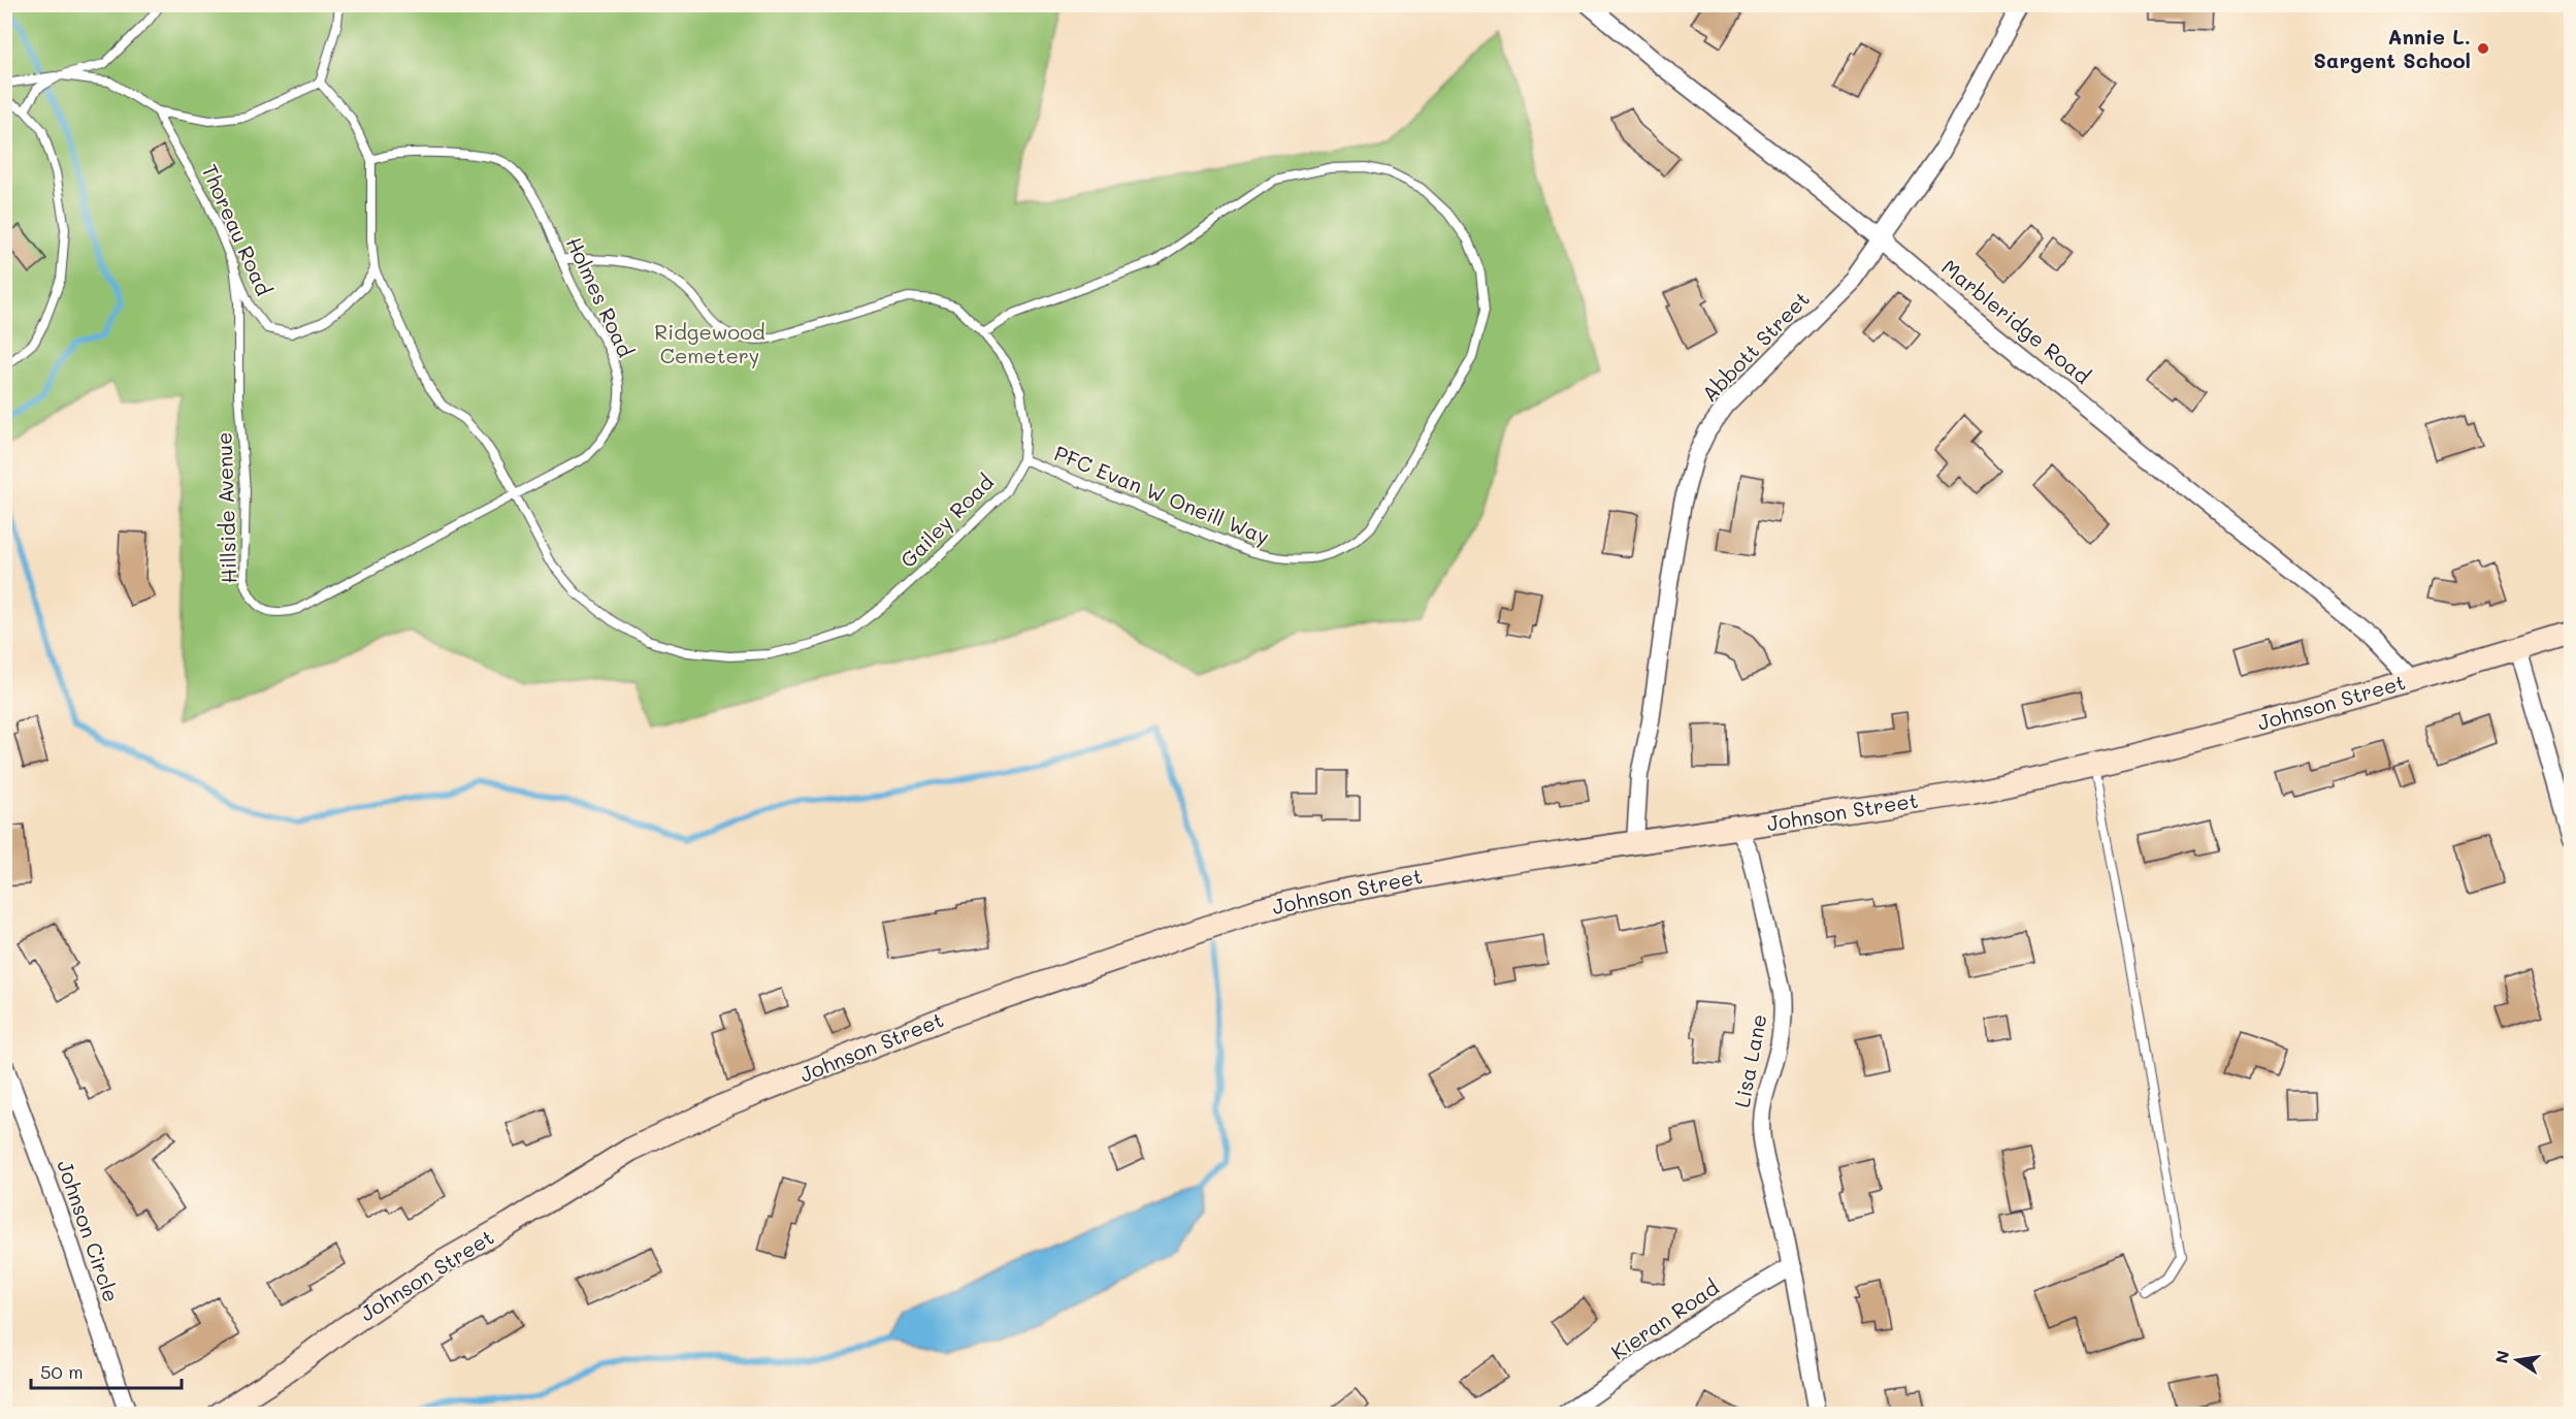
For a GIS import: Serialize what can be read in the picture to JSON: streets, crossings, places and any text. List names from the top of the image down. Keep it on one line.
{"streets":{"street":["Marbleridge Road","Abbott Street","Johnson Street","Lisa Lane","Johnson Circle","Kieran Road"],"lane":["Thoreau Road","Holmes Road","PFC Evan W Oneill Way","Hillside Avenue","Gailey Road"]},"crossings":[["Thoreau Road","Hillside Avenue"],["Holmes Road","Hillside Avenue"],["Holmes Road","Gailey Road"],["Marbleridge Road","Abbott Street"],["Marbleridge Road","Johnson Street"],["Abbott Street","Johnson Street"],["PFC Evan W Oneill Way","Gailey Road"],["Hillside Avenue","Gailey Road"],["Johnson Street","Lisa Lane"],["Lisa Lane","Kieran Road"]],"parks":["Ridgewood Cemetery"],"places":["Annie L. Sargent School"],"scale_bar":"50 m","north":"left"}
